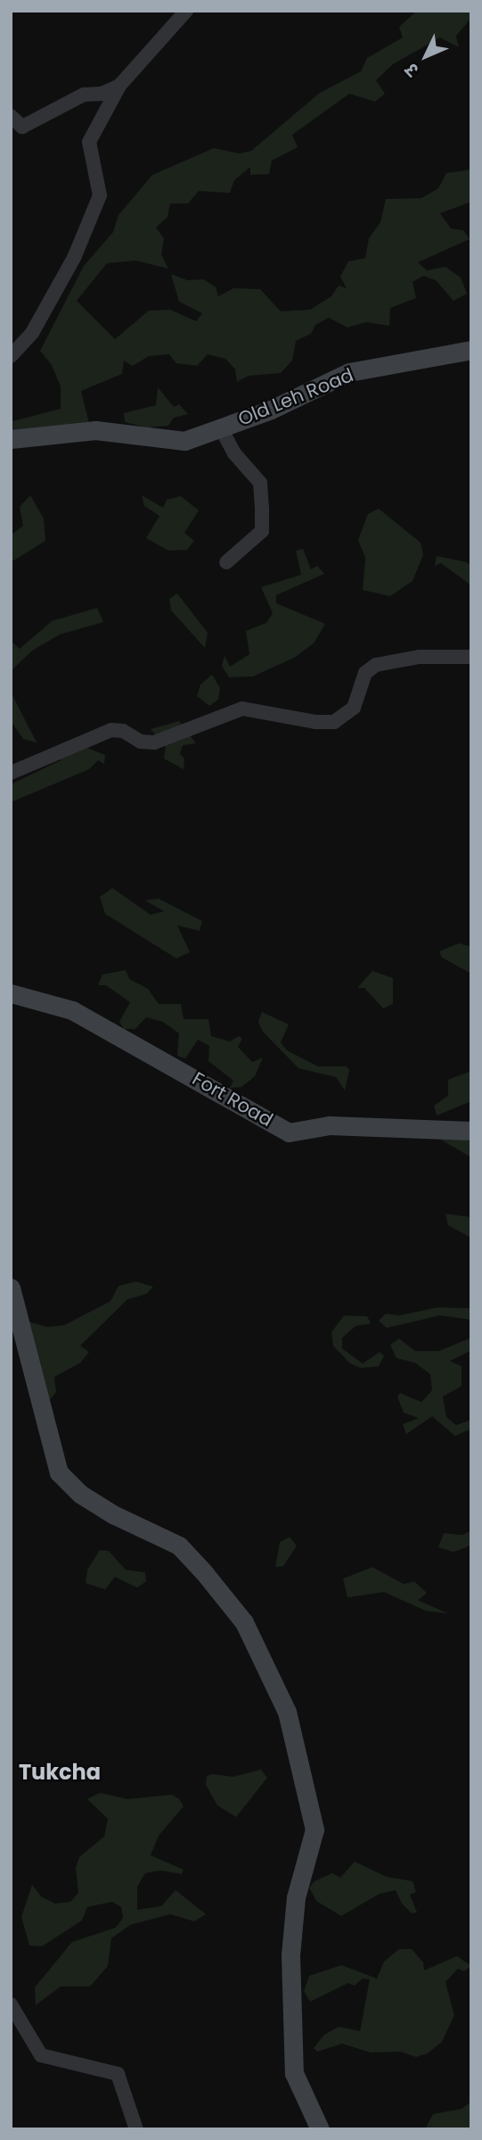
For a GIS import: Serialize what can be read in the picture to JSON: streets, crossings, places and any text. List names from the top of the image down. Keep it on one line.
{"streets":{"street":["Old Leh Road","Fort Road"]},"districts":["Tukcha"],"north":"bottom left"}
